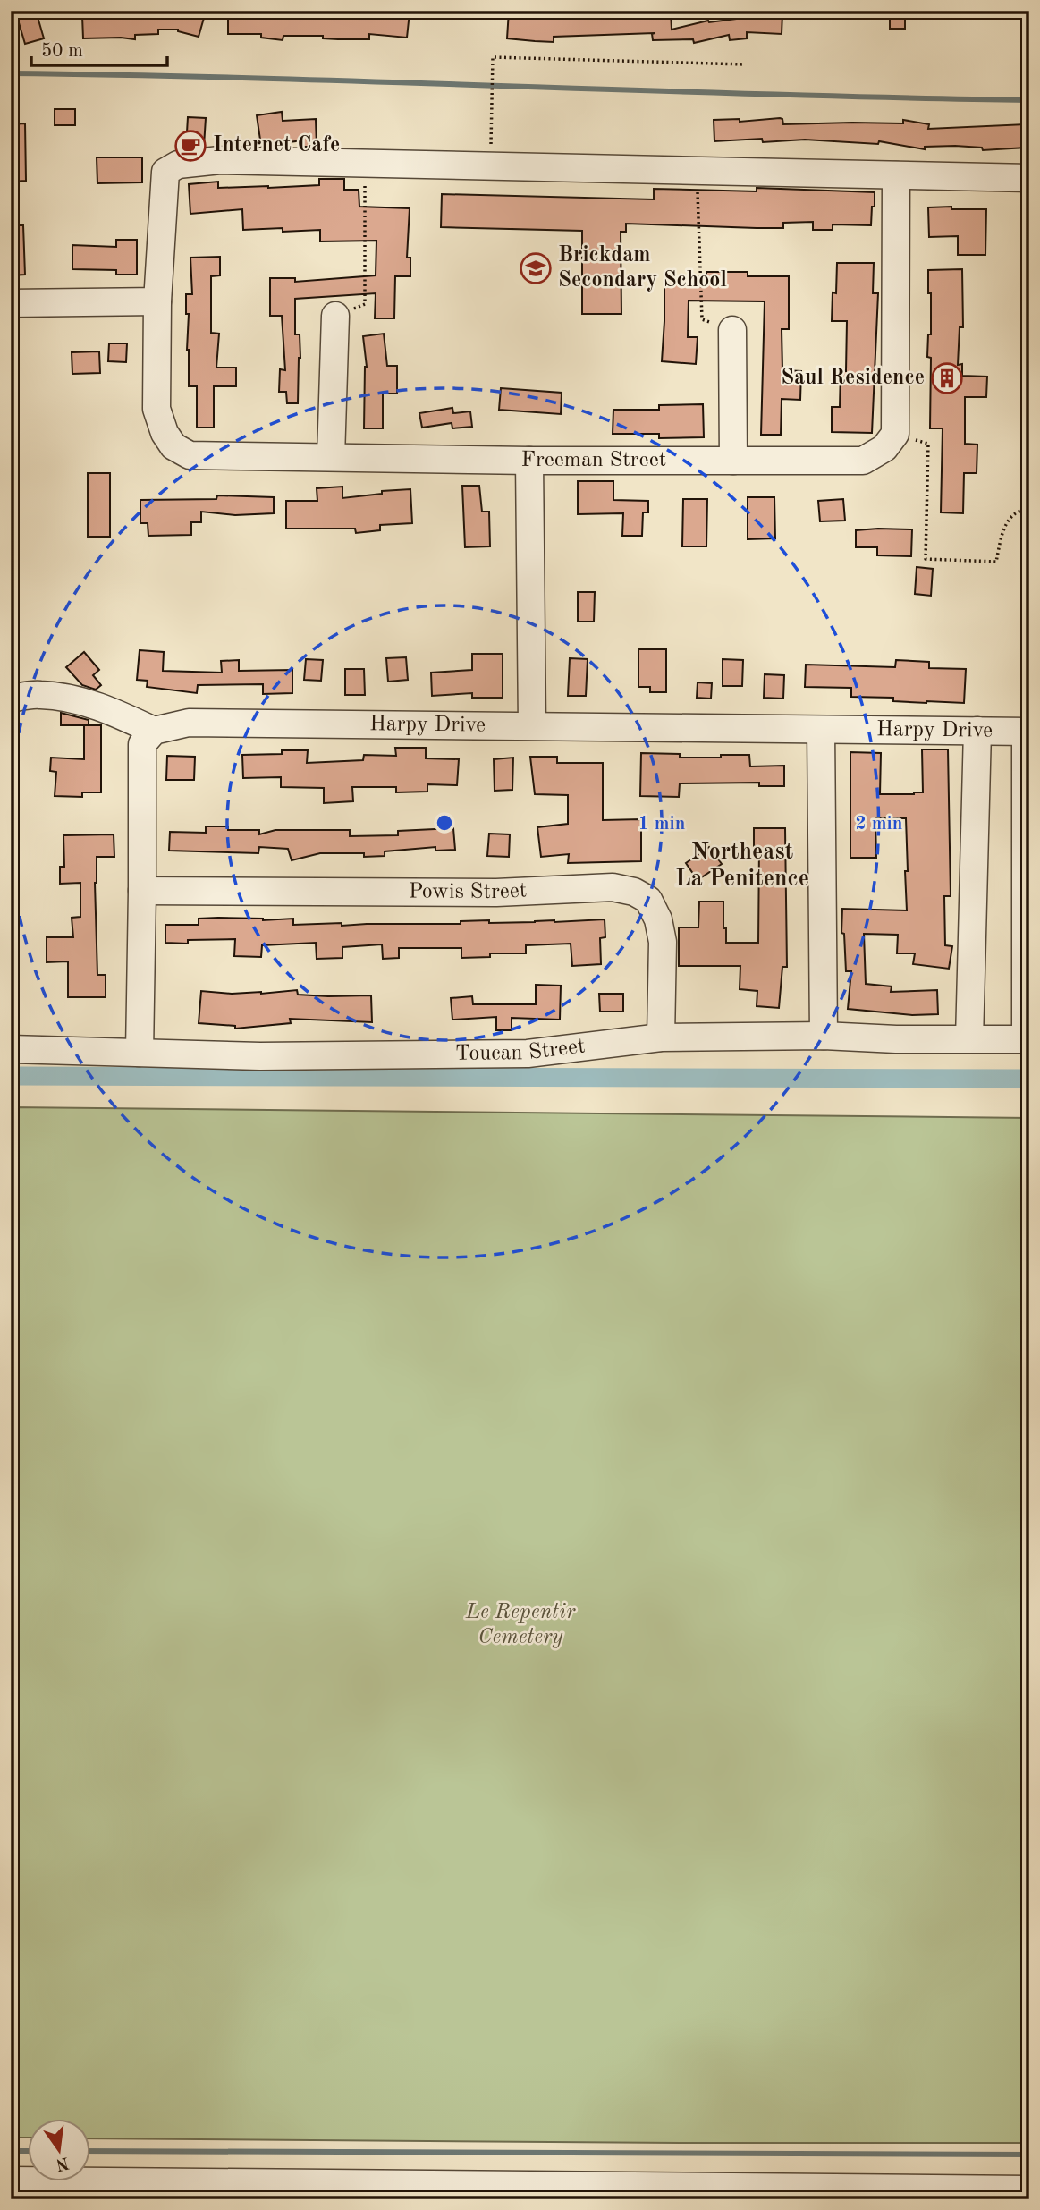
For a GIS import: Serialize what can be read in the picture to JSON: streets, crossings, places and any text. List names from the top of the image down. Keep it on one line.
{"streets":{"street":["Freeman Street","Harpy Drive","Powis Street","Toucan Street"]},"crossings":[["Powis Street","Toucan Street"]],"districts":["Northeast La Penitence"],"parks":["Le Repentir Cemetery"],"places":{"cafe":["Internet Cafe"],"school or university":["Brickdam Secondary School"],"building":["Saul Residence"]},"scale_bar":"50 m","north":"bottom","rings":["1 min","2 min"]}
